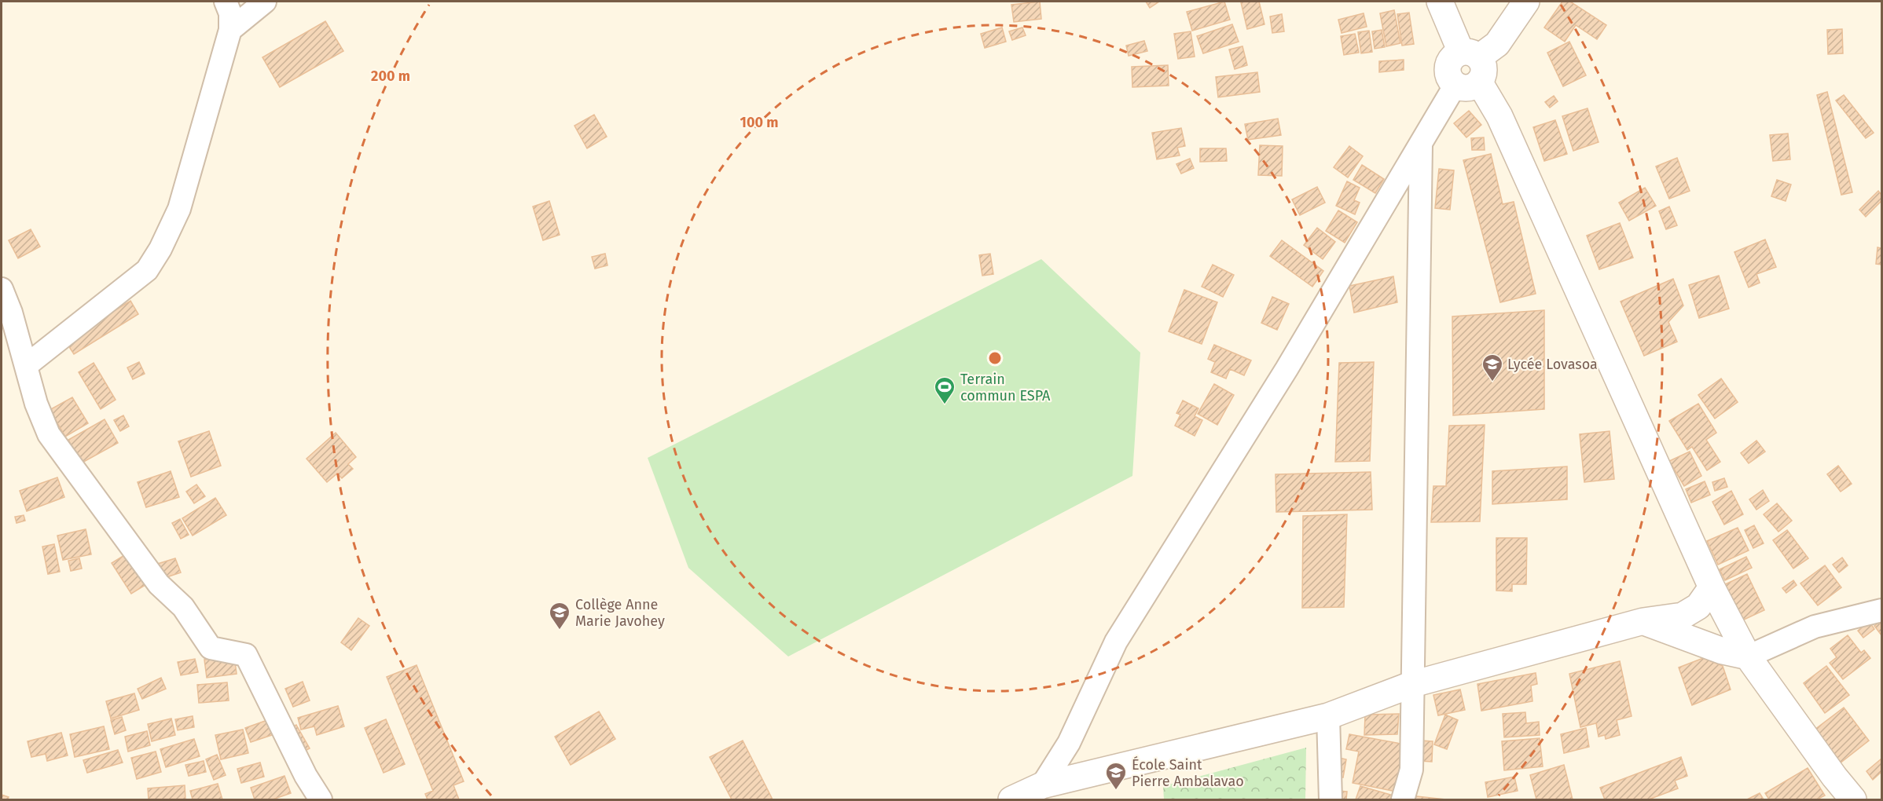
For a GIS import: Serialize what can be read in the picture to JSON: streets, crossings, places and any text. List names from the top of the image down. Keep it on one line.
{"places":{"school or university":["Lycée Lovasoa","Collège Anne Marie Javohey","École Saint Pierre Ambalavao"],"sports":["Terrain commun ESPA"]},"rings":["200 m","100 m"]}
